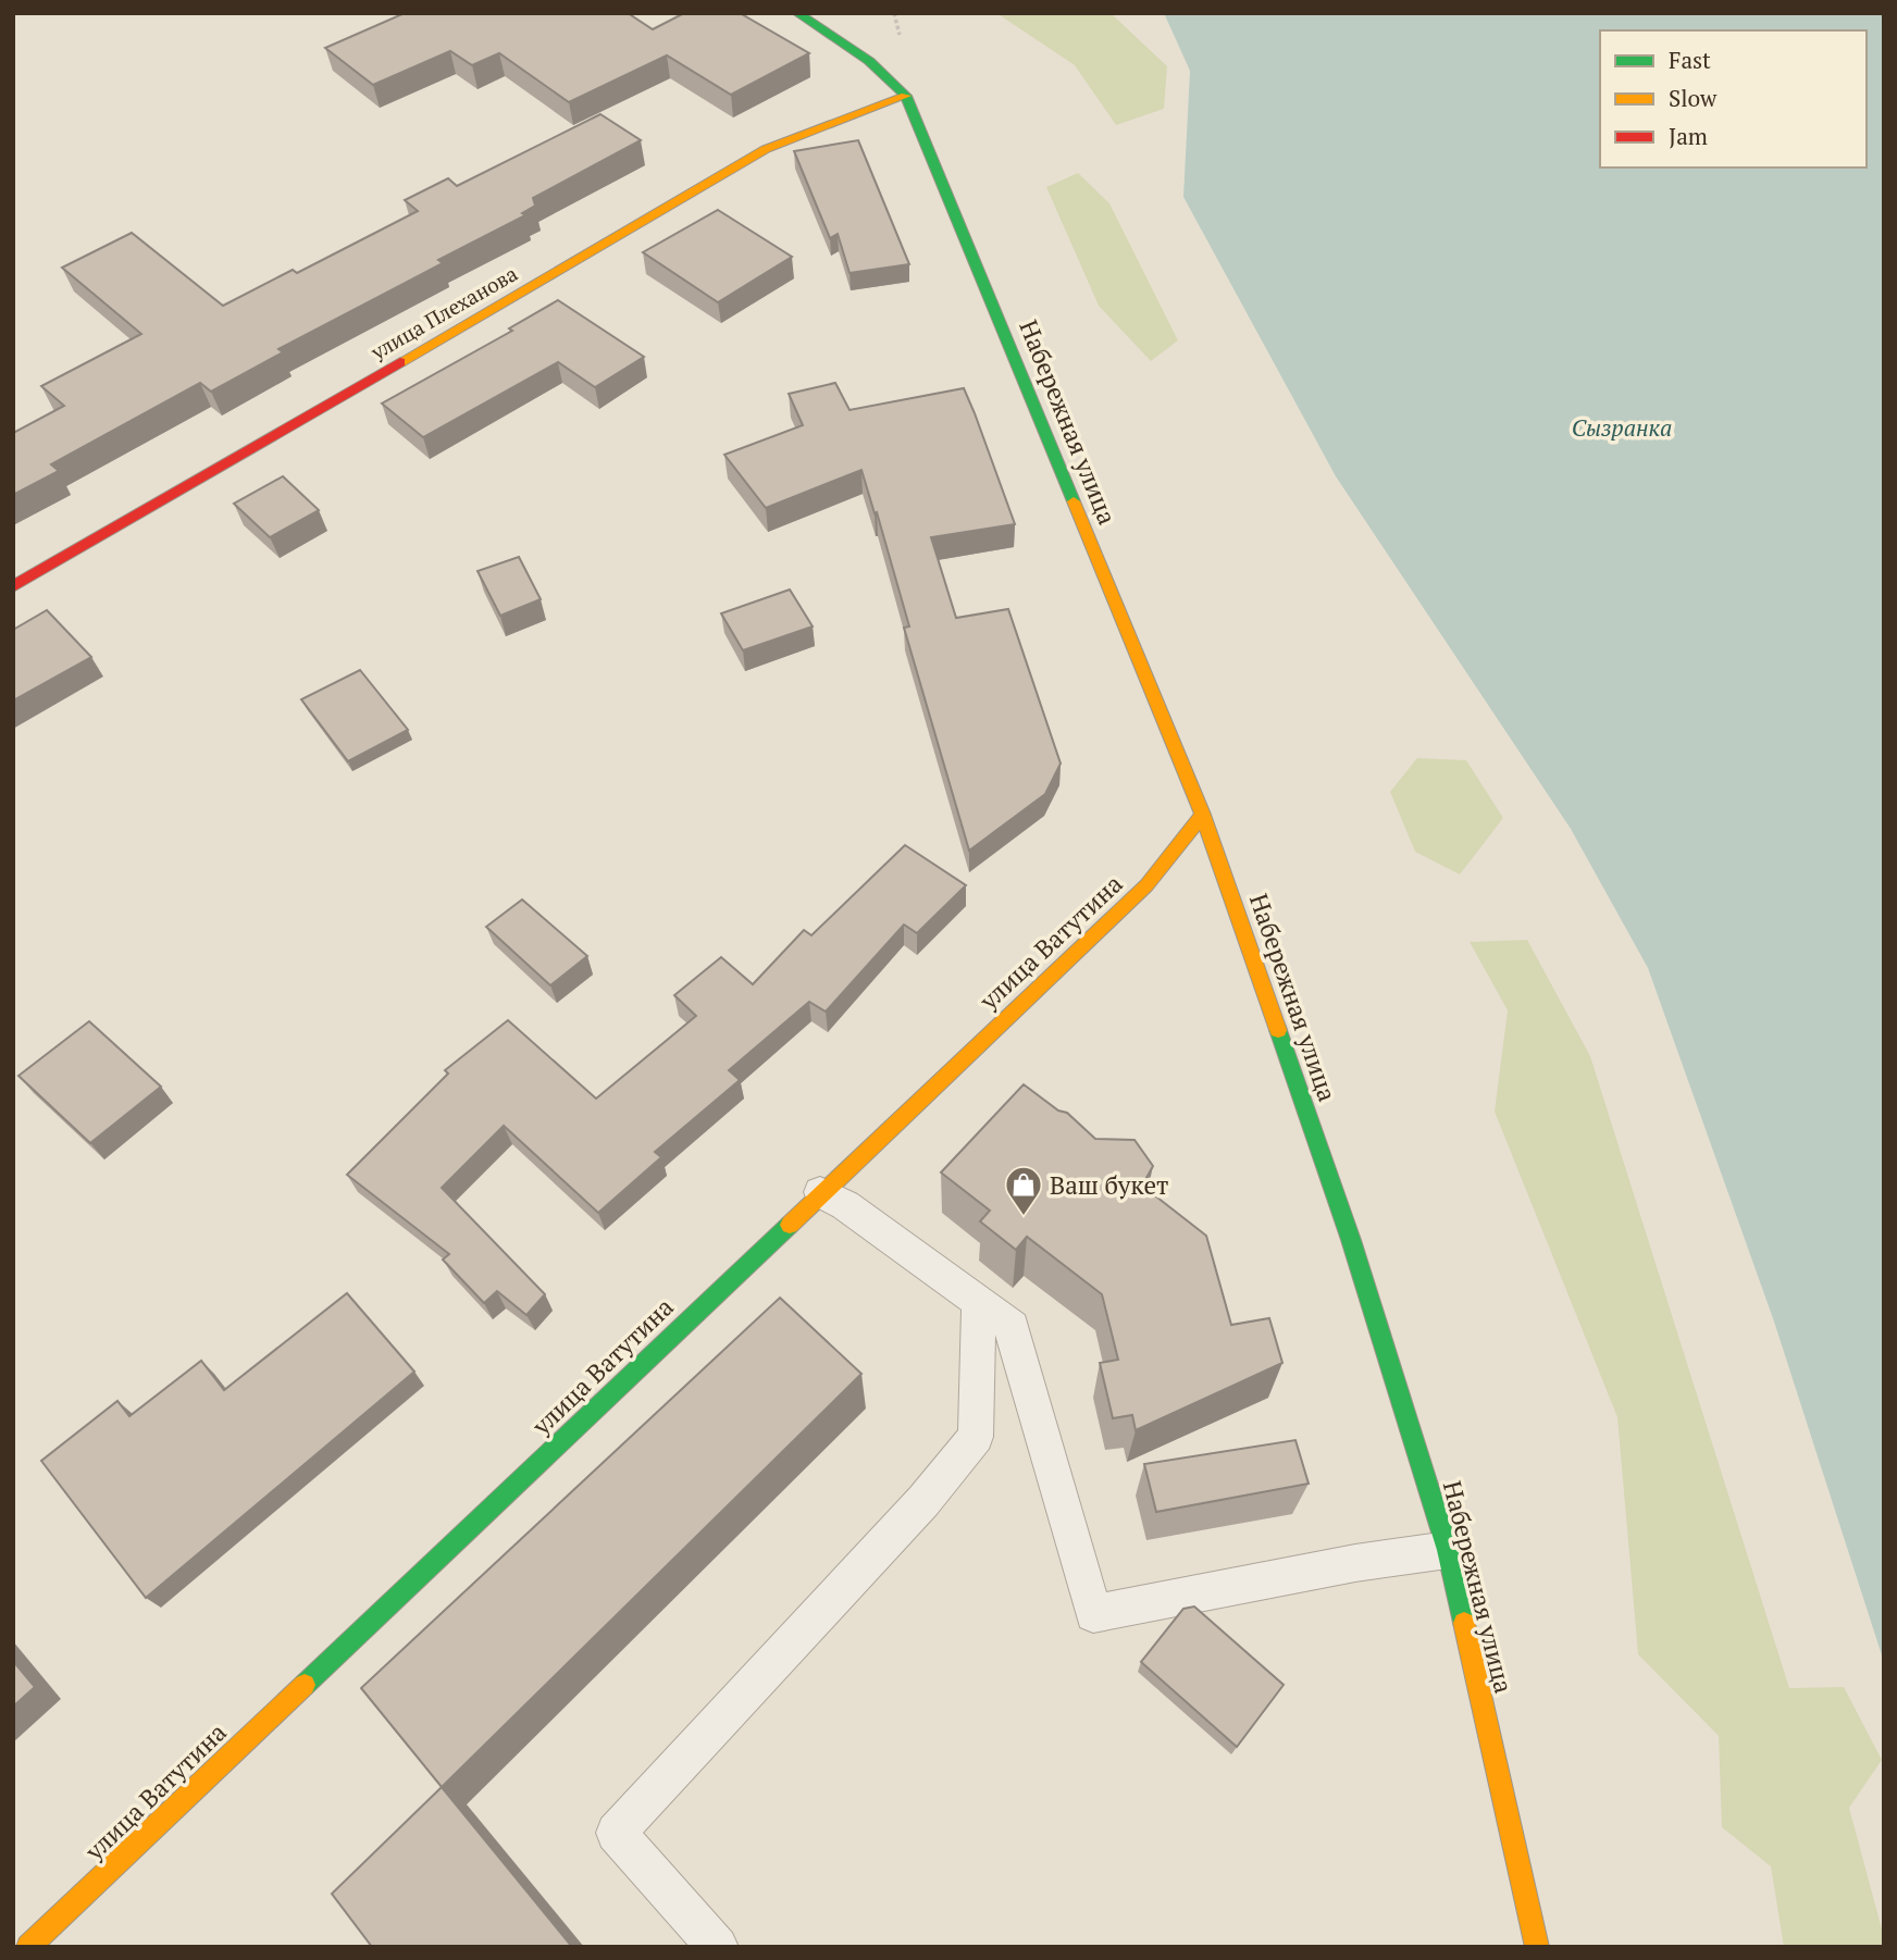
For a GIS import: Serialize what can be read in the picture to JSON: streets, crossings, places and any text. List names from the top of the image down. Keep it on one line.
{"streets":{"street":["улица Плеханова","Набережная улица","улица Ватутина"]},"crossings":[["улица Плеханова","Набережная улица"],["Набережная улица","улица Ватутина"]],"water":["Сызранка"],"places":{"shop":["Ваш букет"]},"legend":["Fast","Slow","Jam"]}
